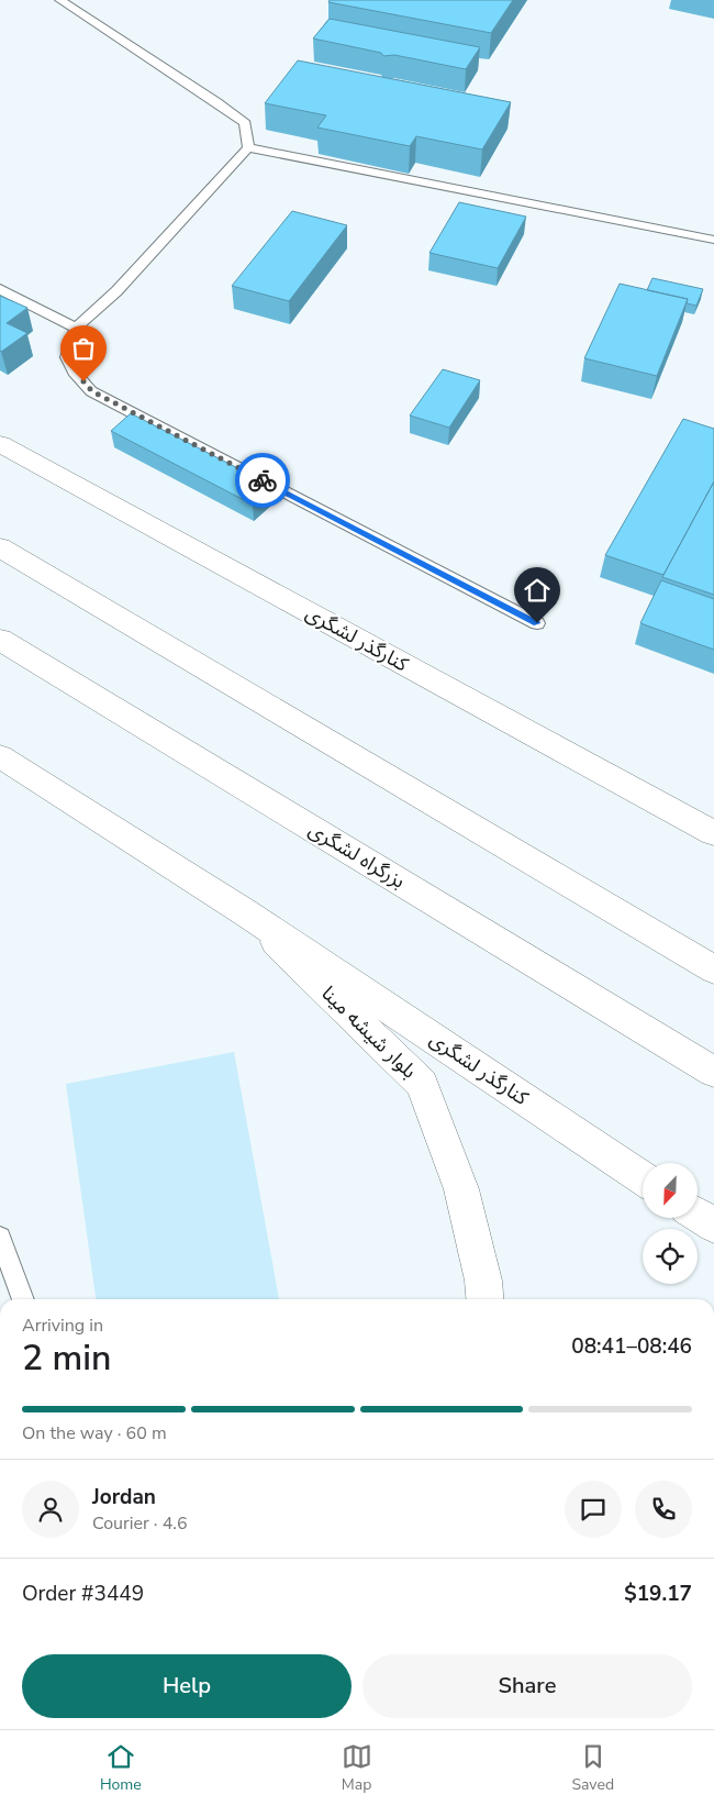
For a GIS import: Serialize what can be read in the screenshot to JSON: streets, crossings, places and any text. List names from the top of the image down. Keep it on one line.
{"streets":{"main road":["کنارگذر لشگری","بزرگراه لشگری","بلوار شیشه مینا"]},"crossings":[["کنارگذر لشگری","بلوار شیشه مینا"]],"north":"bottom left","page":{"heading":["2 min","Arriving in","08:41–08:46"],"panel":["Jordan","Courier · 4.6","Order #3449","$19.17"],"bar":"On the way · 60 m","buttons":["Help","Share"],"tabs":["Home","Map","Saved"]}}
